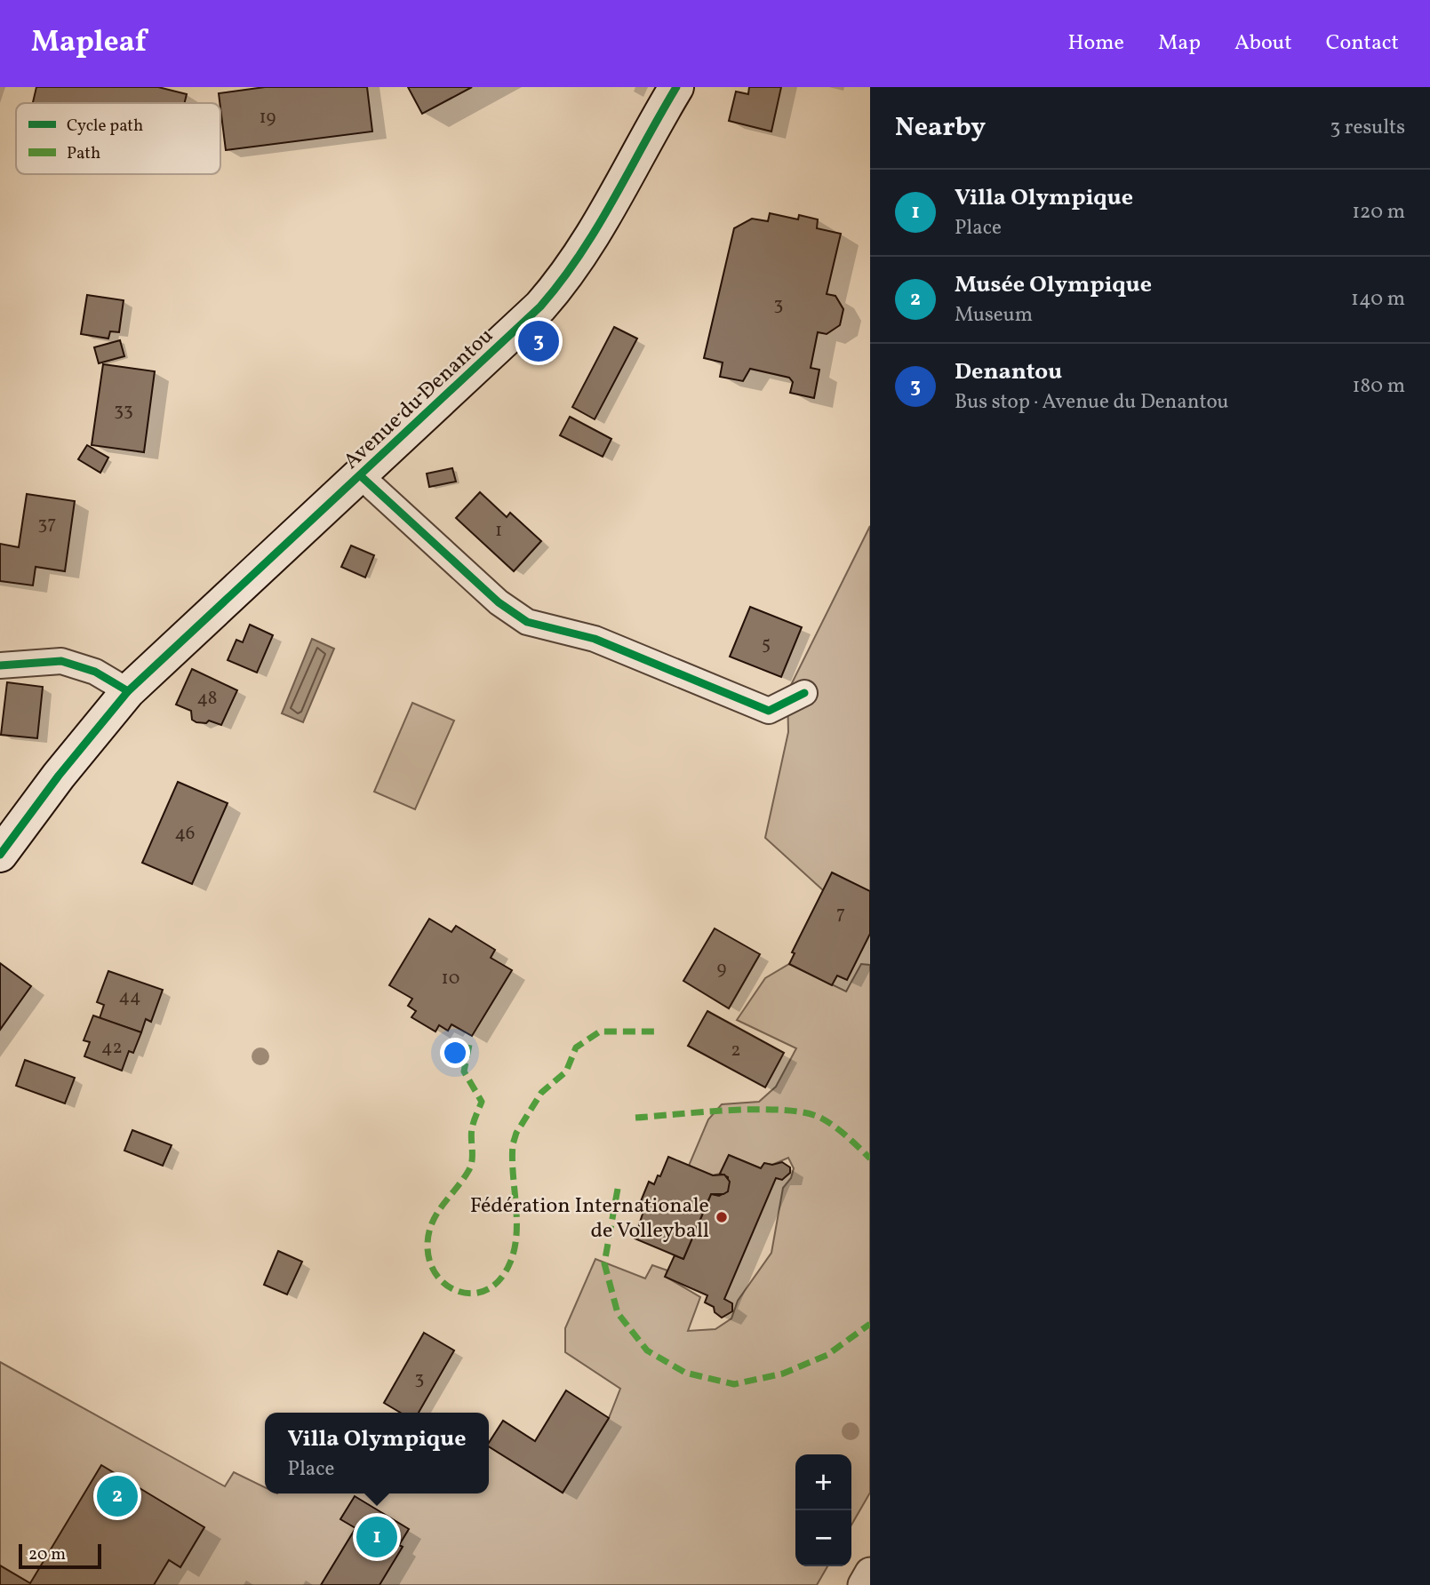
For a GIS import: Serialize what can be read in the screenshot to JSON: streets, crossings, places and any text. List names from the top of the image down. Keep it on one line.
{"streets":{"main road":["Avenue du Denantou"]},"places":["Fédération Internationale de Volleyball"],"house_numbers":["19","3","33","37","1","5","48","46","7","9","10","44","42","2","3"],"legend":["Cycle path","Path"],"scale_bar":"20 m","page":{"header":"Mapleaf","nav":["Home","Map","About","Contact"],"heading":["Nearby","3 results"],"list":[{"mark":"1","name":"Villa Olympique","note":"Place","value":"120 m"},{"mark":"2","name":"Musée Olympique","note":"Museum","value":"140 m"},{"mark":"3","name":"Denantou","note":"Bus stop · Avenue du Denantou","value":"180 m"}],"pins":["3","2","1"],"popup":["Villa Olympique","Place"],"map_buttons":["+","−"],"scale":"20 m"}}
